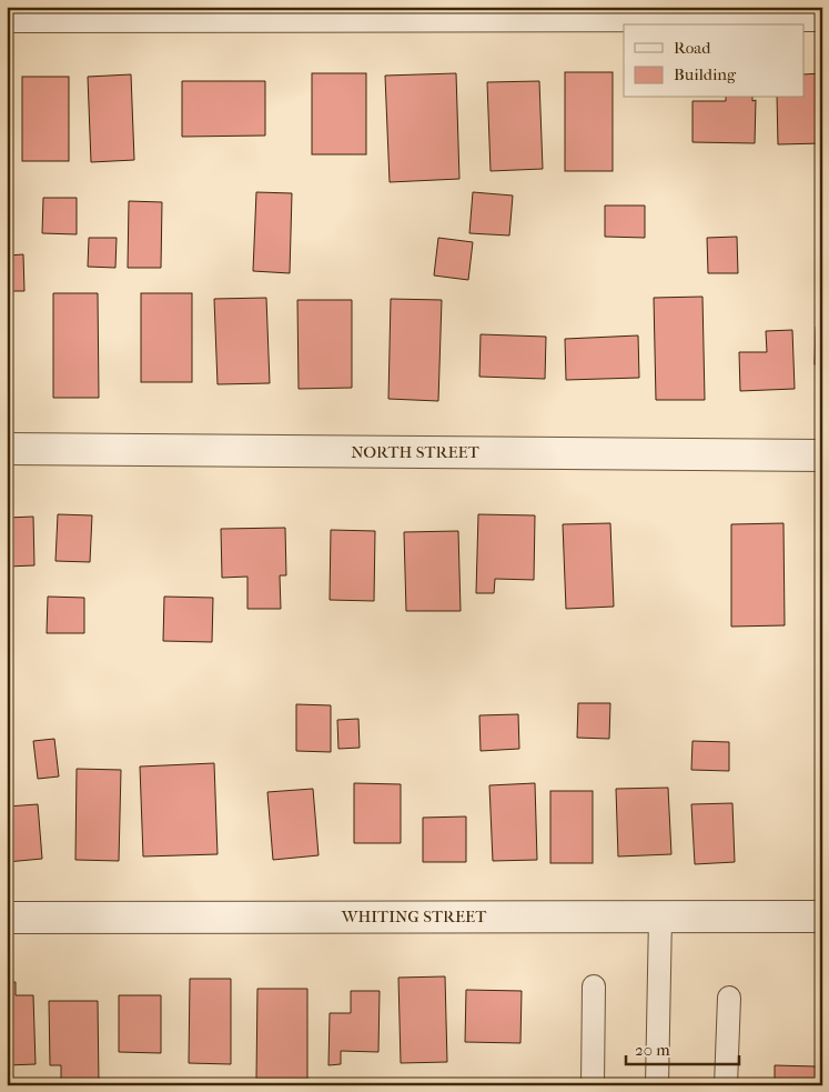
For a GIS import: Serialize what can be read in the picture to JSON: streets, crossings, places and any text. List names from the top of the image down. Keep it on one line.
{"streets":{"street":["NORTH STREET","WHITING STREET"]},"legend":["Road","Building"],"scale_bar":"20 m"}
